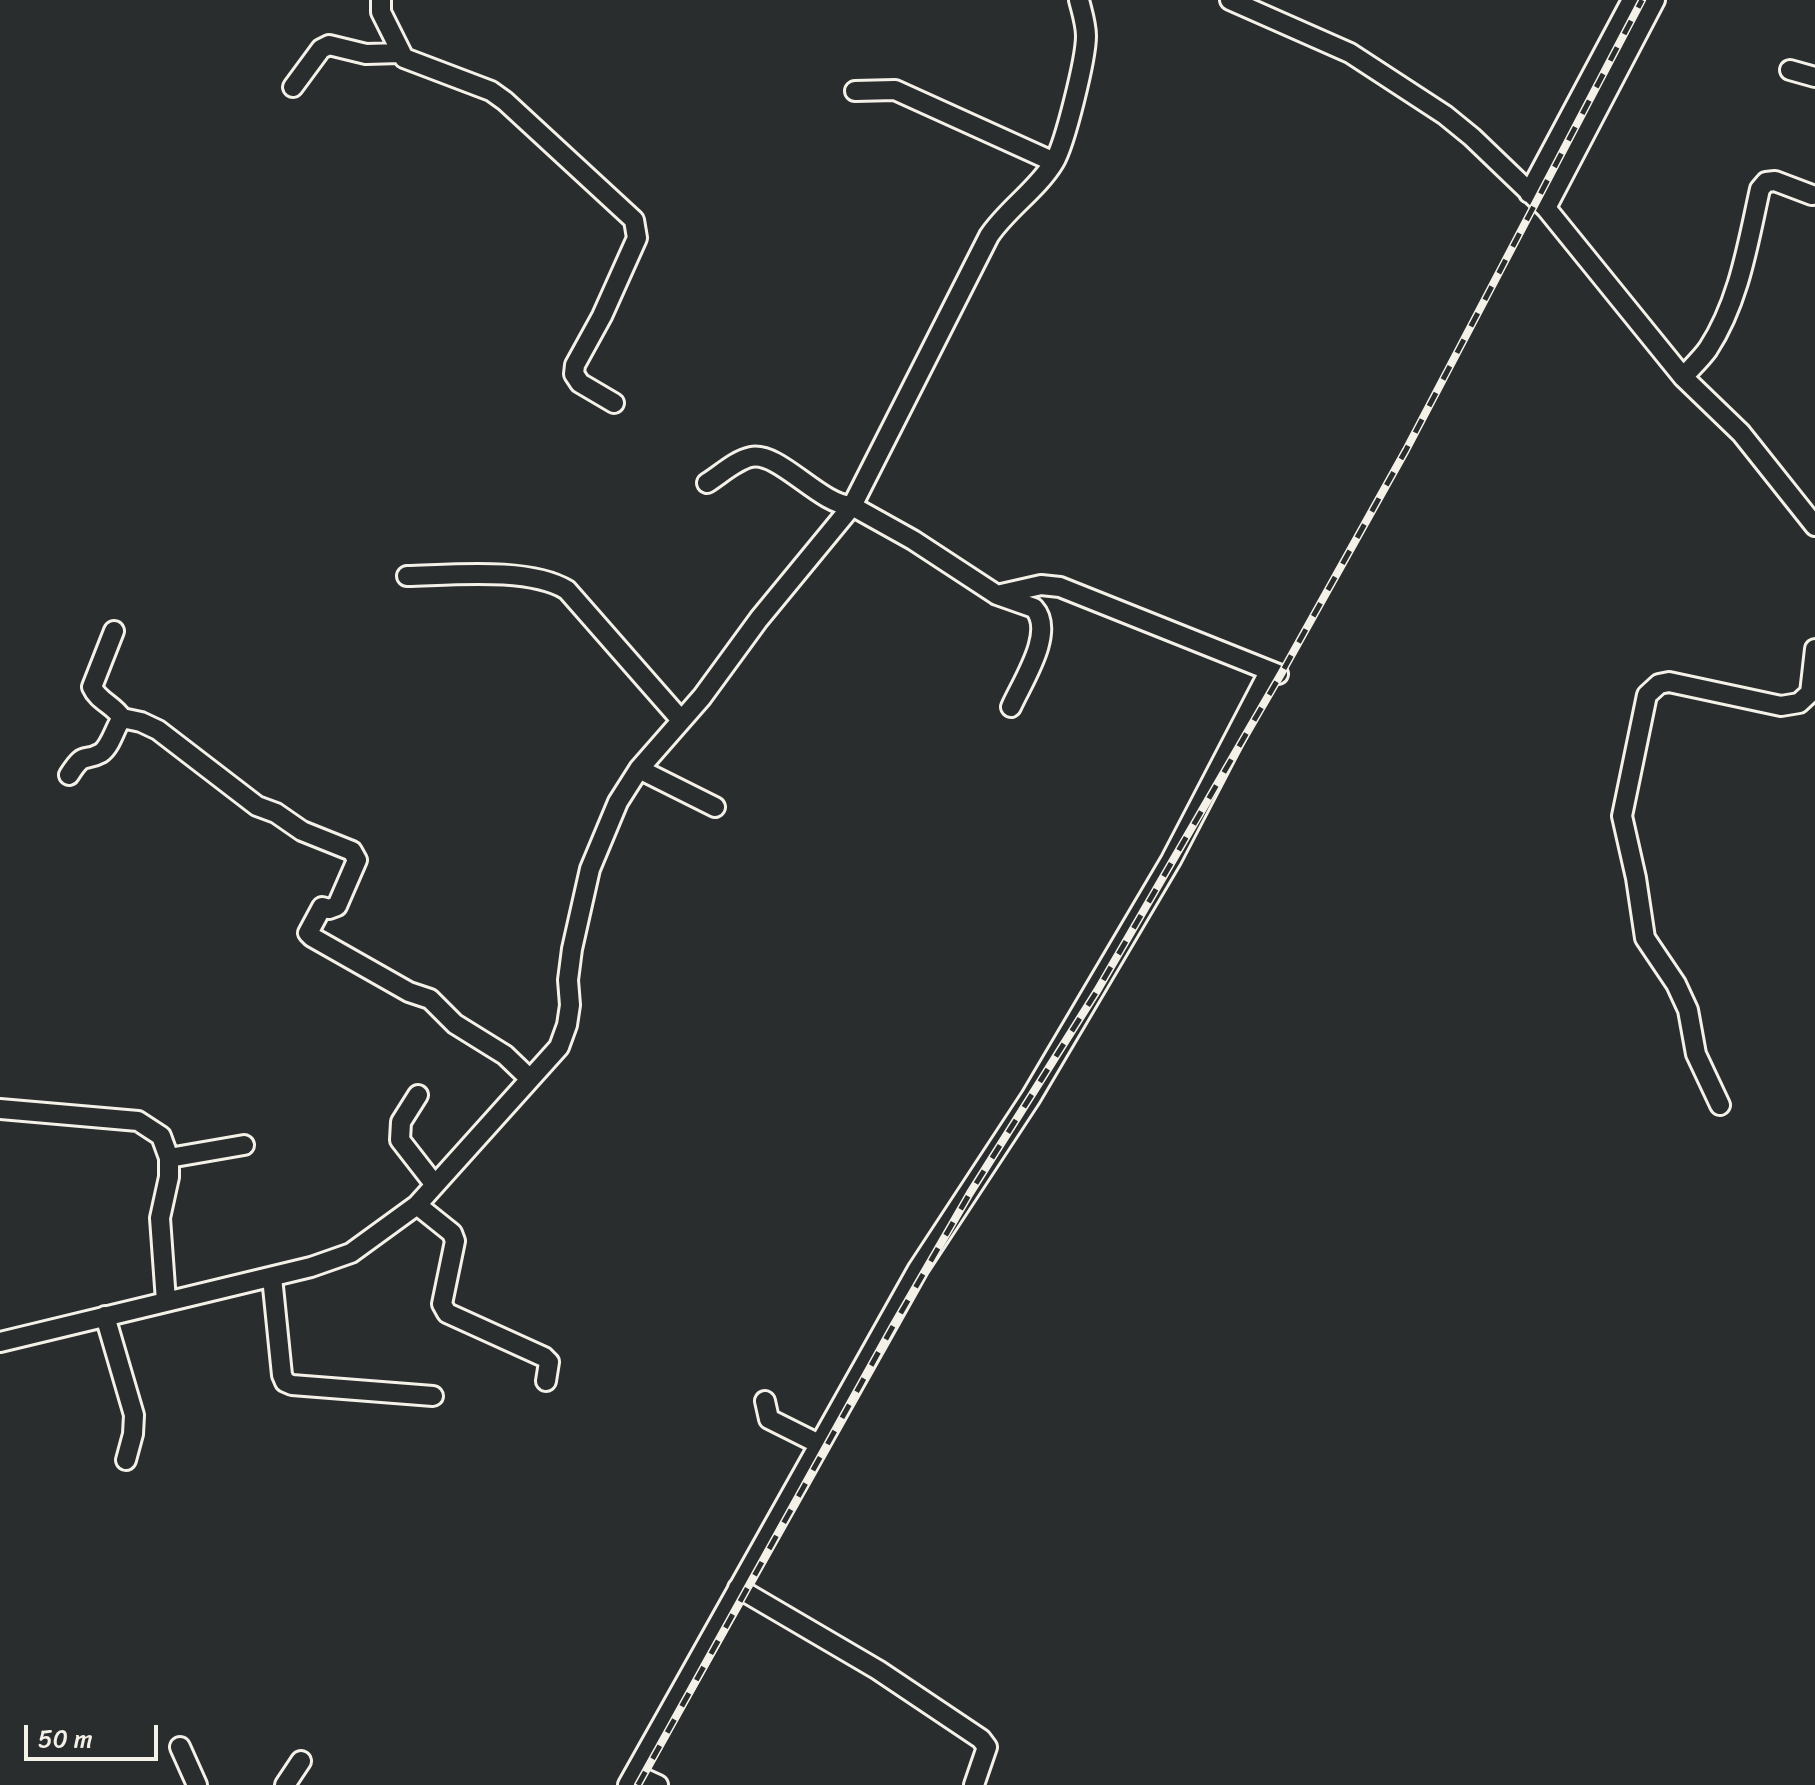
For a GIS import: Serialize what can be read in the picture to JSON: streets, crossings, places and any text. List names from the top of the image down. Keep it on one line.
{"scale_bar":"50 m"}
